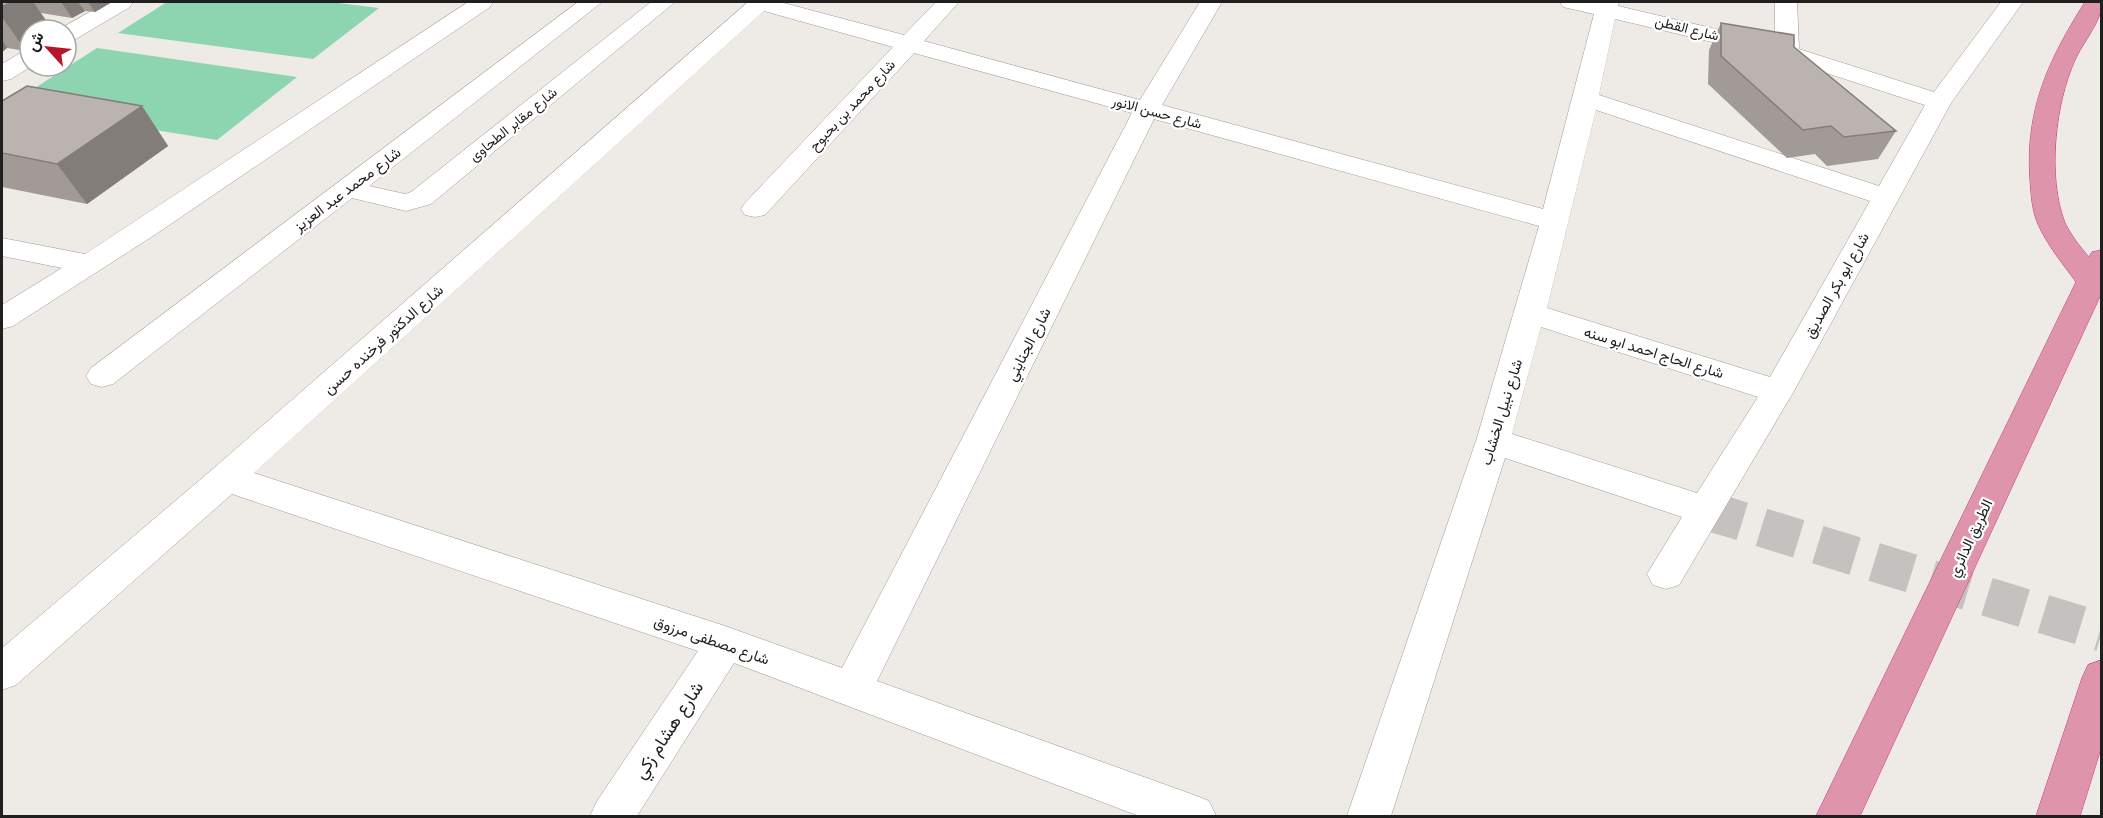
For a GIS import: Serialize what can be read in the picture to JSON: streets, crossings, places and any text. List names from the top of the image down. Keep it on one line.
{"streets":{"highway":["الطريق الدائري"],"street":["شارع القطن","شارع محمد بن بحبوح","شارع حسن الانور","شارع مقابر الطحاوى","شارع محمد عبد العزيز","شارع ابو بكر الصديق","شارع الدكتور فرخنده حسن","شارع الجنايني","شارع الحاج احمد ابو سنه","شارع نبيل الخشاب","شارع مصطفى مرزوق","شارع هشام زكي"]},"crossings":[["شارع القطن","شارع ابو بكر الصديق"],["شارع القطن","شارع نبيل الخشاب"],["شارع محمد بن بحبوح","شارع حسن الانور"],["شارع حسن الانور","شارع الدكتور فرخنده حسن"],["شارع حسن الانور","شارع الجنايني"],["شارع حسن الانور","شارع نبيل الخشاب"],["شارع مقابر الطحاوى","شارع محمد عبد العزيز"],["شارع ابو بكر الصديق","شارع الحاج احمد ابو سنه"],["شارع الدكتور فرخنده حسن","شارع مصطفى مرزوق"],["شارع الجنايني","شارع مصطفى مرزوق"],["شارع الحاج احمد ابو سنه","شارع نبيل الخشاب"],["شارع مصطفى مرزوق","شارع هشام زكي"]],"north":"top left"}
